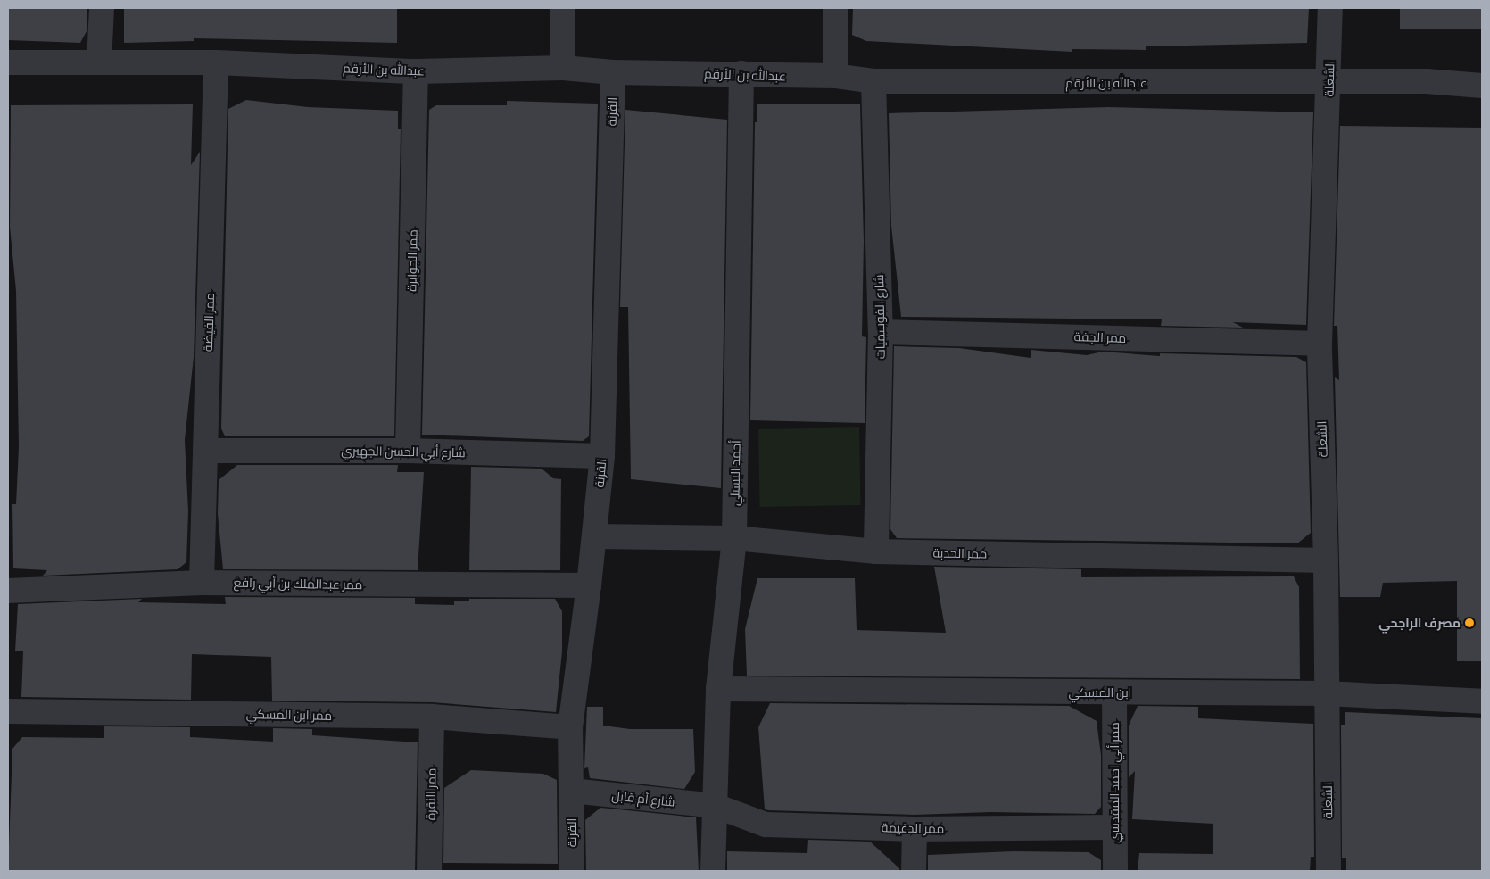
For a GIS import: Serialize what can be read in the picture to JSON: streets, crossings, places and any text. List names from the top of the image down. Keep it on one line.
{"streets":{"street":["عبدالله بن الأرقم","الشعلة","القرنة","ممر الجوابرة","شارع القوسميات","ممر الفيضة","ممر الجفة","شارع أبي الحسن الجهيري","أحمد البسيلي","ممر الحدبة","ممر عبدالملك بن أبي رافع","ابن المسكي","ممر ابن المسكي","ممر أبي احمد المقدسي","ممر النقرة","شارع أم قابل","ممر الدغيمة"]},"crossings":[["عبدالله بن الأرقم","الشعلة"],["عبدالله بن الأرقم","القرنة"],["عبدالله بن الأرقم","ممر الجوابرة"],["عبدالله بن الأرقم","شارع القوسميات"],["عبدالله بن الأرقم","ممر الفيضة"],["عبدالله بن الأرقم","أحمد البسيلي"],["الشعلة","ممر الجفة"],["الشعلة","ممر الحدبة"],["الشعلة","ابن المسكي"],["القرنة","شارع أبي الحسن الجهيري"],["القرنة","ممر الحدبة"],["القرنة","ممر عبدالملك بن أبي رافع"],["القرنة","ممر ابن المسكي"],["القرنة","شارع أم قابل"],["ممر الجوابرة","شارع أبي الحسن الجهيري"],["شارع القوسميات","ممر الجفة"],["شارع القوسميات","ممر الحدبة"],["ممر الفيضة","شارع أبي الحسن الجهيري"],["ممر الفيضة","ممر عبدالملك بن أبي رافع"],["أحمد البسيلي","ممر الحدبة"],["أحمد البسيلي","ابن المسكي"],["أحمد البسيلي","شارع أم قابل"],["أحمد البسيلي","ممر الدغيمة"],["ابن المسكي","ممر أبي احمد المقدسي"],["ممر ابن المسكي","ممر النقرة"],["ممر أبي احمد المقدسي","ممر الدغيمة"],["شارع أم قابل","ممر الدغيمة"]],"places":["مصرف الراجحي"]}
